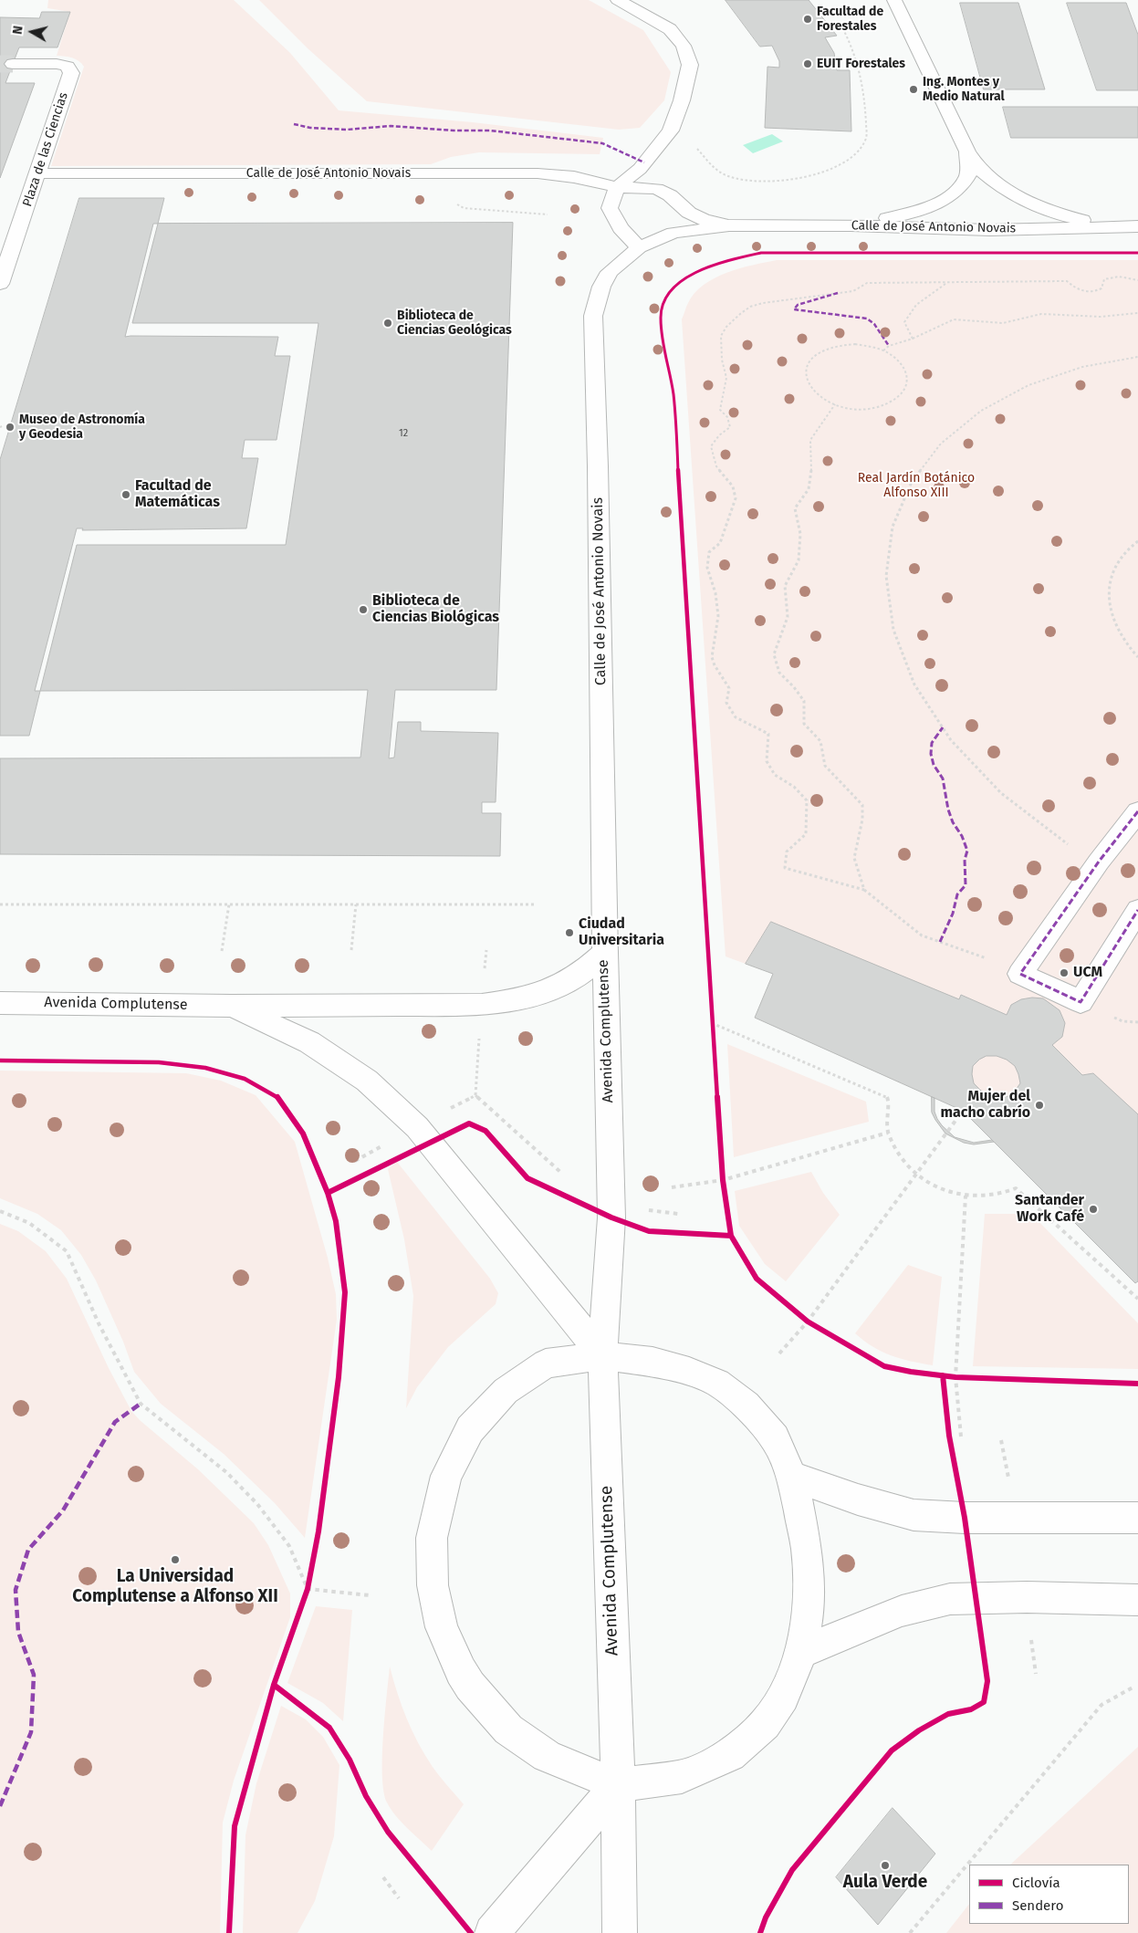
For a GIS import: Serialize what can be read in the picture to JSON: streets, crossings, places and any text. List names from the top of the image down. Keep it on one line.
{"streets":{"street":["Plaza de las Ciencias","Calle de José Antonio Novais","Avenida Complutense"]},"crossings":[["Plaza de las Ciencias","Calle de José Antonio Novais"],["Calle de José Antonio Novais","Avenida Complutense"]],"parks":["Real Jardín Botánico Alfonso XIII"],"places":["Facultad de Forestales","EUIT Forestales","Ing. Montes y Medio Natural","Biblioteca de Ciencias Geológicas","Museo de Astronomía y Geodesia","Facultad de Matemáticas","Biblioteca de Ciencias Biológicas","Ciudad Universitaria","UCM","Mujer del macho cabrío","Santander Work Café","La Universidad Complutense a Alfonso XII","Aula Verde"],"house_numbers":["12"],"legend":["Ciclovía","Sendero"],"north":"left"}
